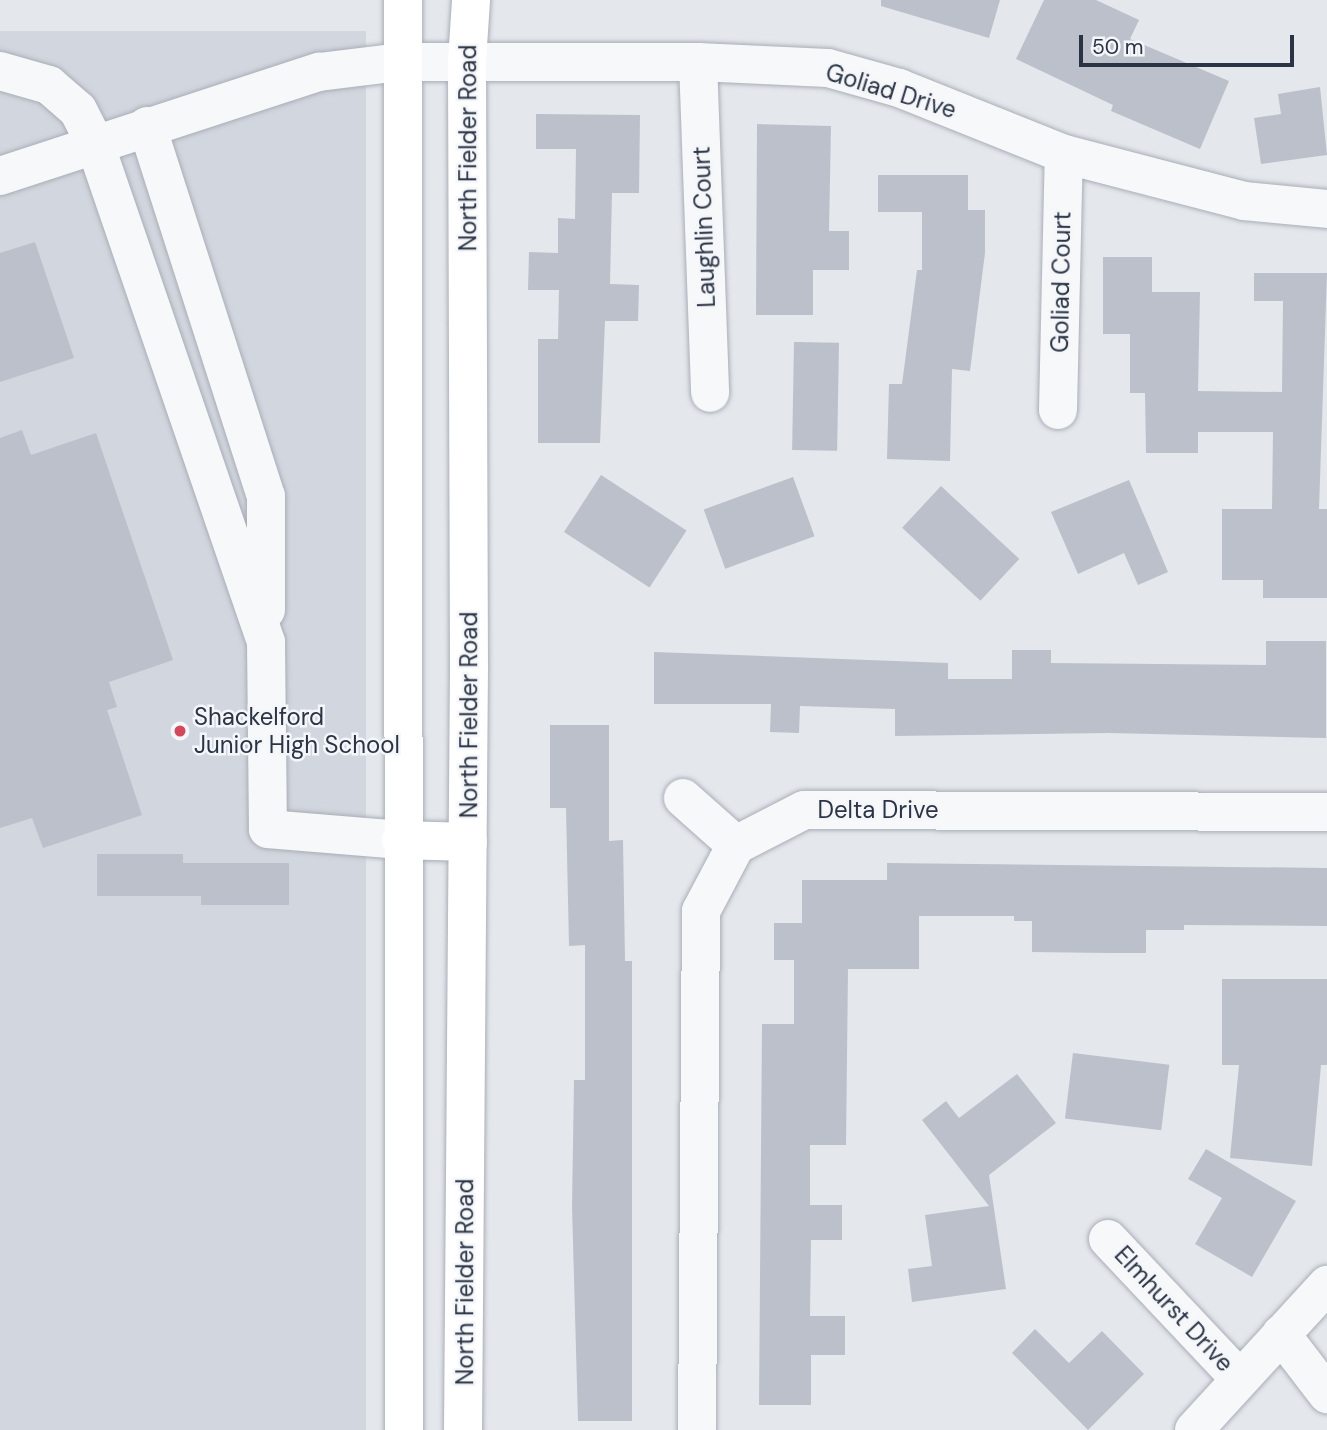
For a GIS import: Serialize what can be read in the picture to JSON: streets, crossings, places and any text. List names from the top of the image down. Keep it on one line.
{"streets":{"main road":["North Fielder Road"],"street":["Goliad Drive","Laughlin Court","Goliad Court","Delta Drive","Elmhurst Drive"]},"crossings":[["Goliad Drive","North Fielder Road"],["Goliad Drive","Laughlin Court"],["Goliad Drive","Goliad Court"]],"places":["Shackelford Junior High School"],"scale_bar":"50 m"}
